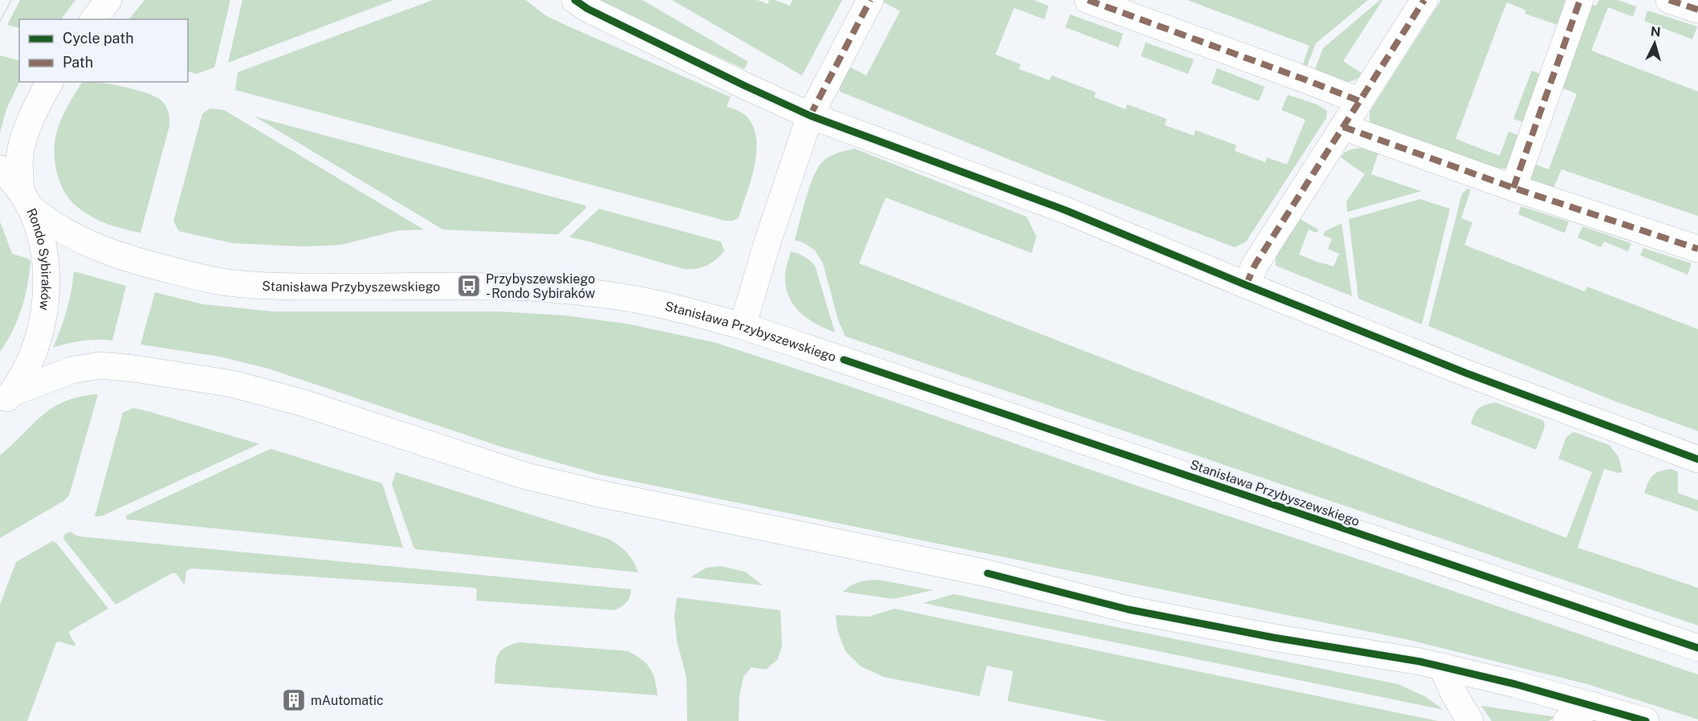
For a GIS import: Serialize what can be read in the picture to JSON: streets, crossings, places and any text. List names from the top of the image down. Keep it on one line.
{"streets":{"street":["Rondo Sybiraków","Stanisława Przybyszewskiego"]},"crossings":[["Rondo Sybiraków","Stanisława Przybyszewskiego"]],"places":{"bus stop":["Przybyszewskiego - Rondo Sybiraków"],"building":["mAutomatic"]},"legend":["Cycle path","Path"],"north":"top"}
